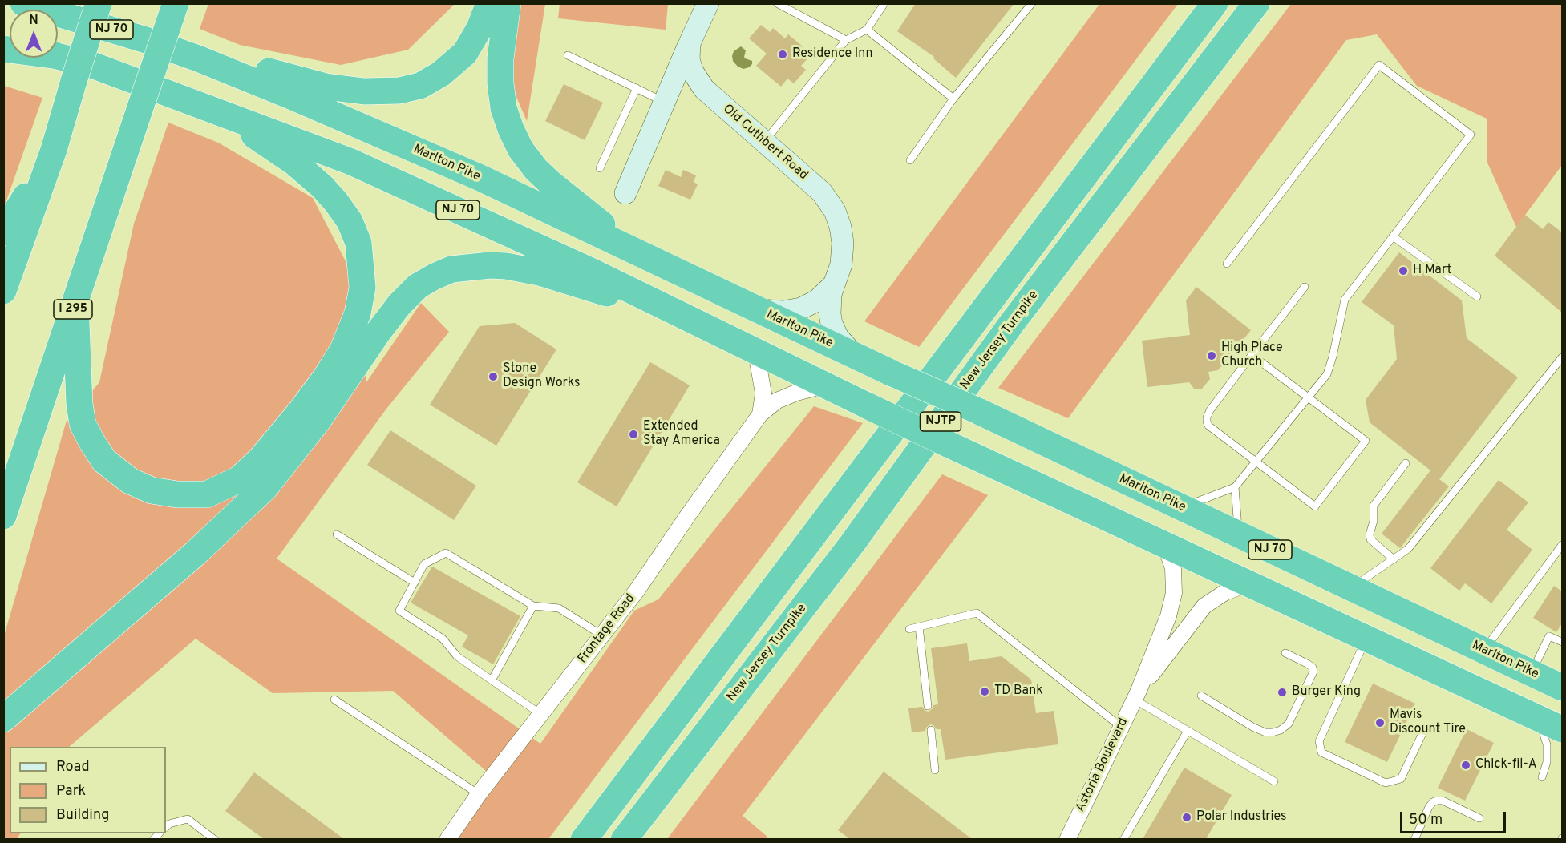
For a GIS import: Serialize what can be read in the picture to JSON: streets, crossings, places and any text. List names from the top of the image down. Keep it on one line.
{"streets":{"highway":["NJ 70","Marlton Pike","I 295","New Jersey Turnpike","NJTP"],"street":["Old Cuthbert Road","Frontage Road","Astoria Boulevard"]},"crossings":[["NJ 70","Frontage Road"],["NJ 70","Astoria Boulevard"],["Old Cuthbert Road","Marlton Pike"]],"places":["Residence Inn","H Mart","High Place Church","Stone Design Works","Extended Stay America","TD Bank","Burger King","Mavis Discount Tire","Chick-fil-A","Polar Industries"],"legend":["Road","Park","Building"],"scale_bar":"50 m","north":"top"}
